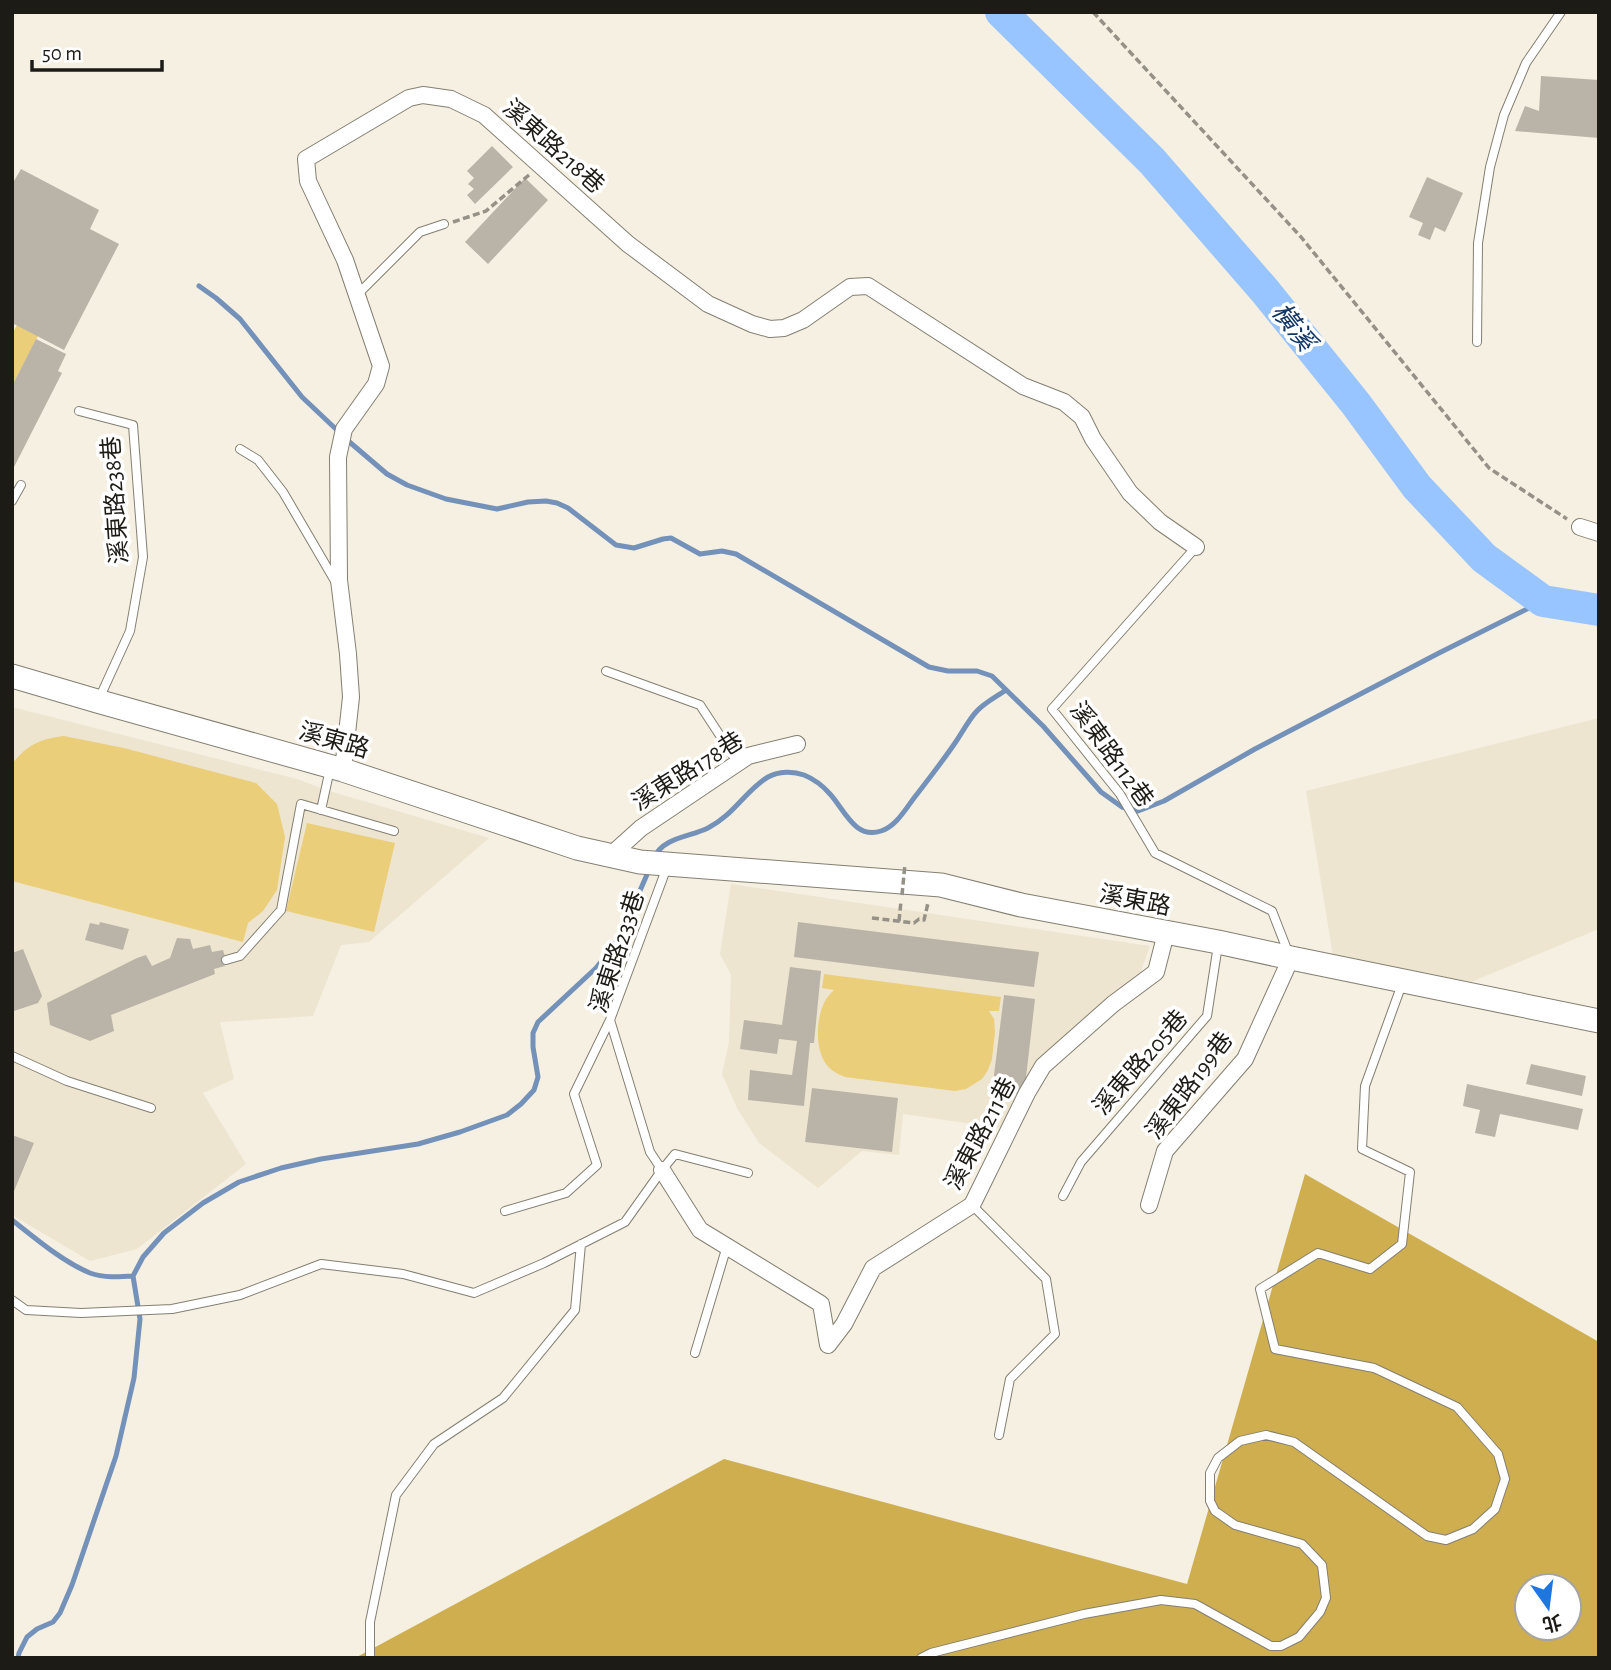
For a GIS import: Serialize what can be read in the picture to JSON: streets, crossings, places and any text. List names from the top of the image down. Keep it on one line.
{"streets":{"main road":["溪東路"],"street":["溪東路218巷","溪東路178巷","溪東路199巷","溪東路211巷"],"lane":["溪東路238巷","溪東路112巷","溪東路233巷","溪東路205巷"]},"crossings":[["溪東路218巷","溪東路"],["溪東路218巷","溪東路112巷"],["溪東路238巷","溪東路"],["溪東路","溪東路112巷"],["溪東路","溪東路178巷"],["溪東路","溪東路233巷"],["溪東路","溪東路205巷"],["溪東路","溪東路199巷"],["溪東路","溪東路211巷"],["溪東路112巷","溪東路199巷"],["溪東路233巷","溪東路211巷"]],"water":["橫溪"],"scale_bar":"50 m","north":"bottom"}
